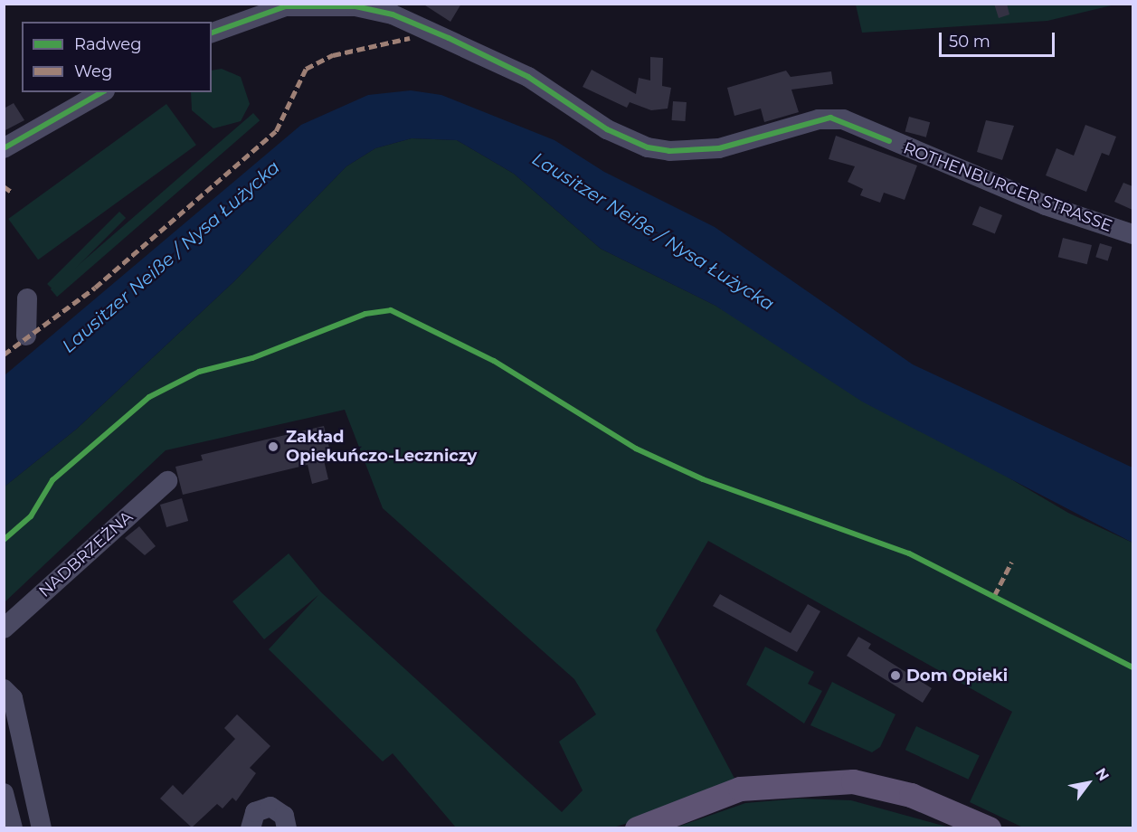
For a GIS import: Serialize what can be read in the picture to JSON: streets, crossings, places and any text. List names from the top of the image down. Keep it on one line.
{"streets":{"street":["ROTHENBURGER STRASSE","NADBRZEŻNA"]},"water":["Lausitzer Neiße / Nysa Łużycka"],"places":["Zakład Opiekuńczo-Leczniczy","Dom Opieki"],"legend":["Radweg","Weg"],"scale_bar":"50 m","north":"top right"}
